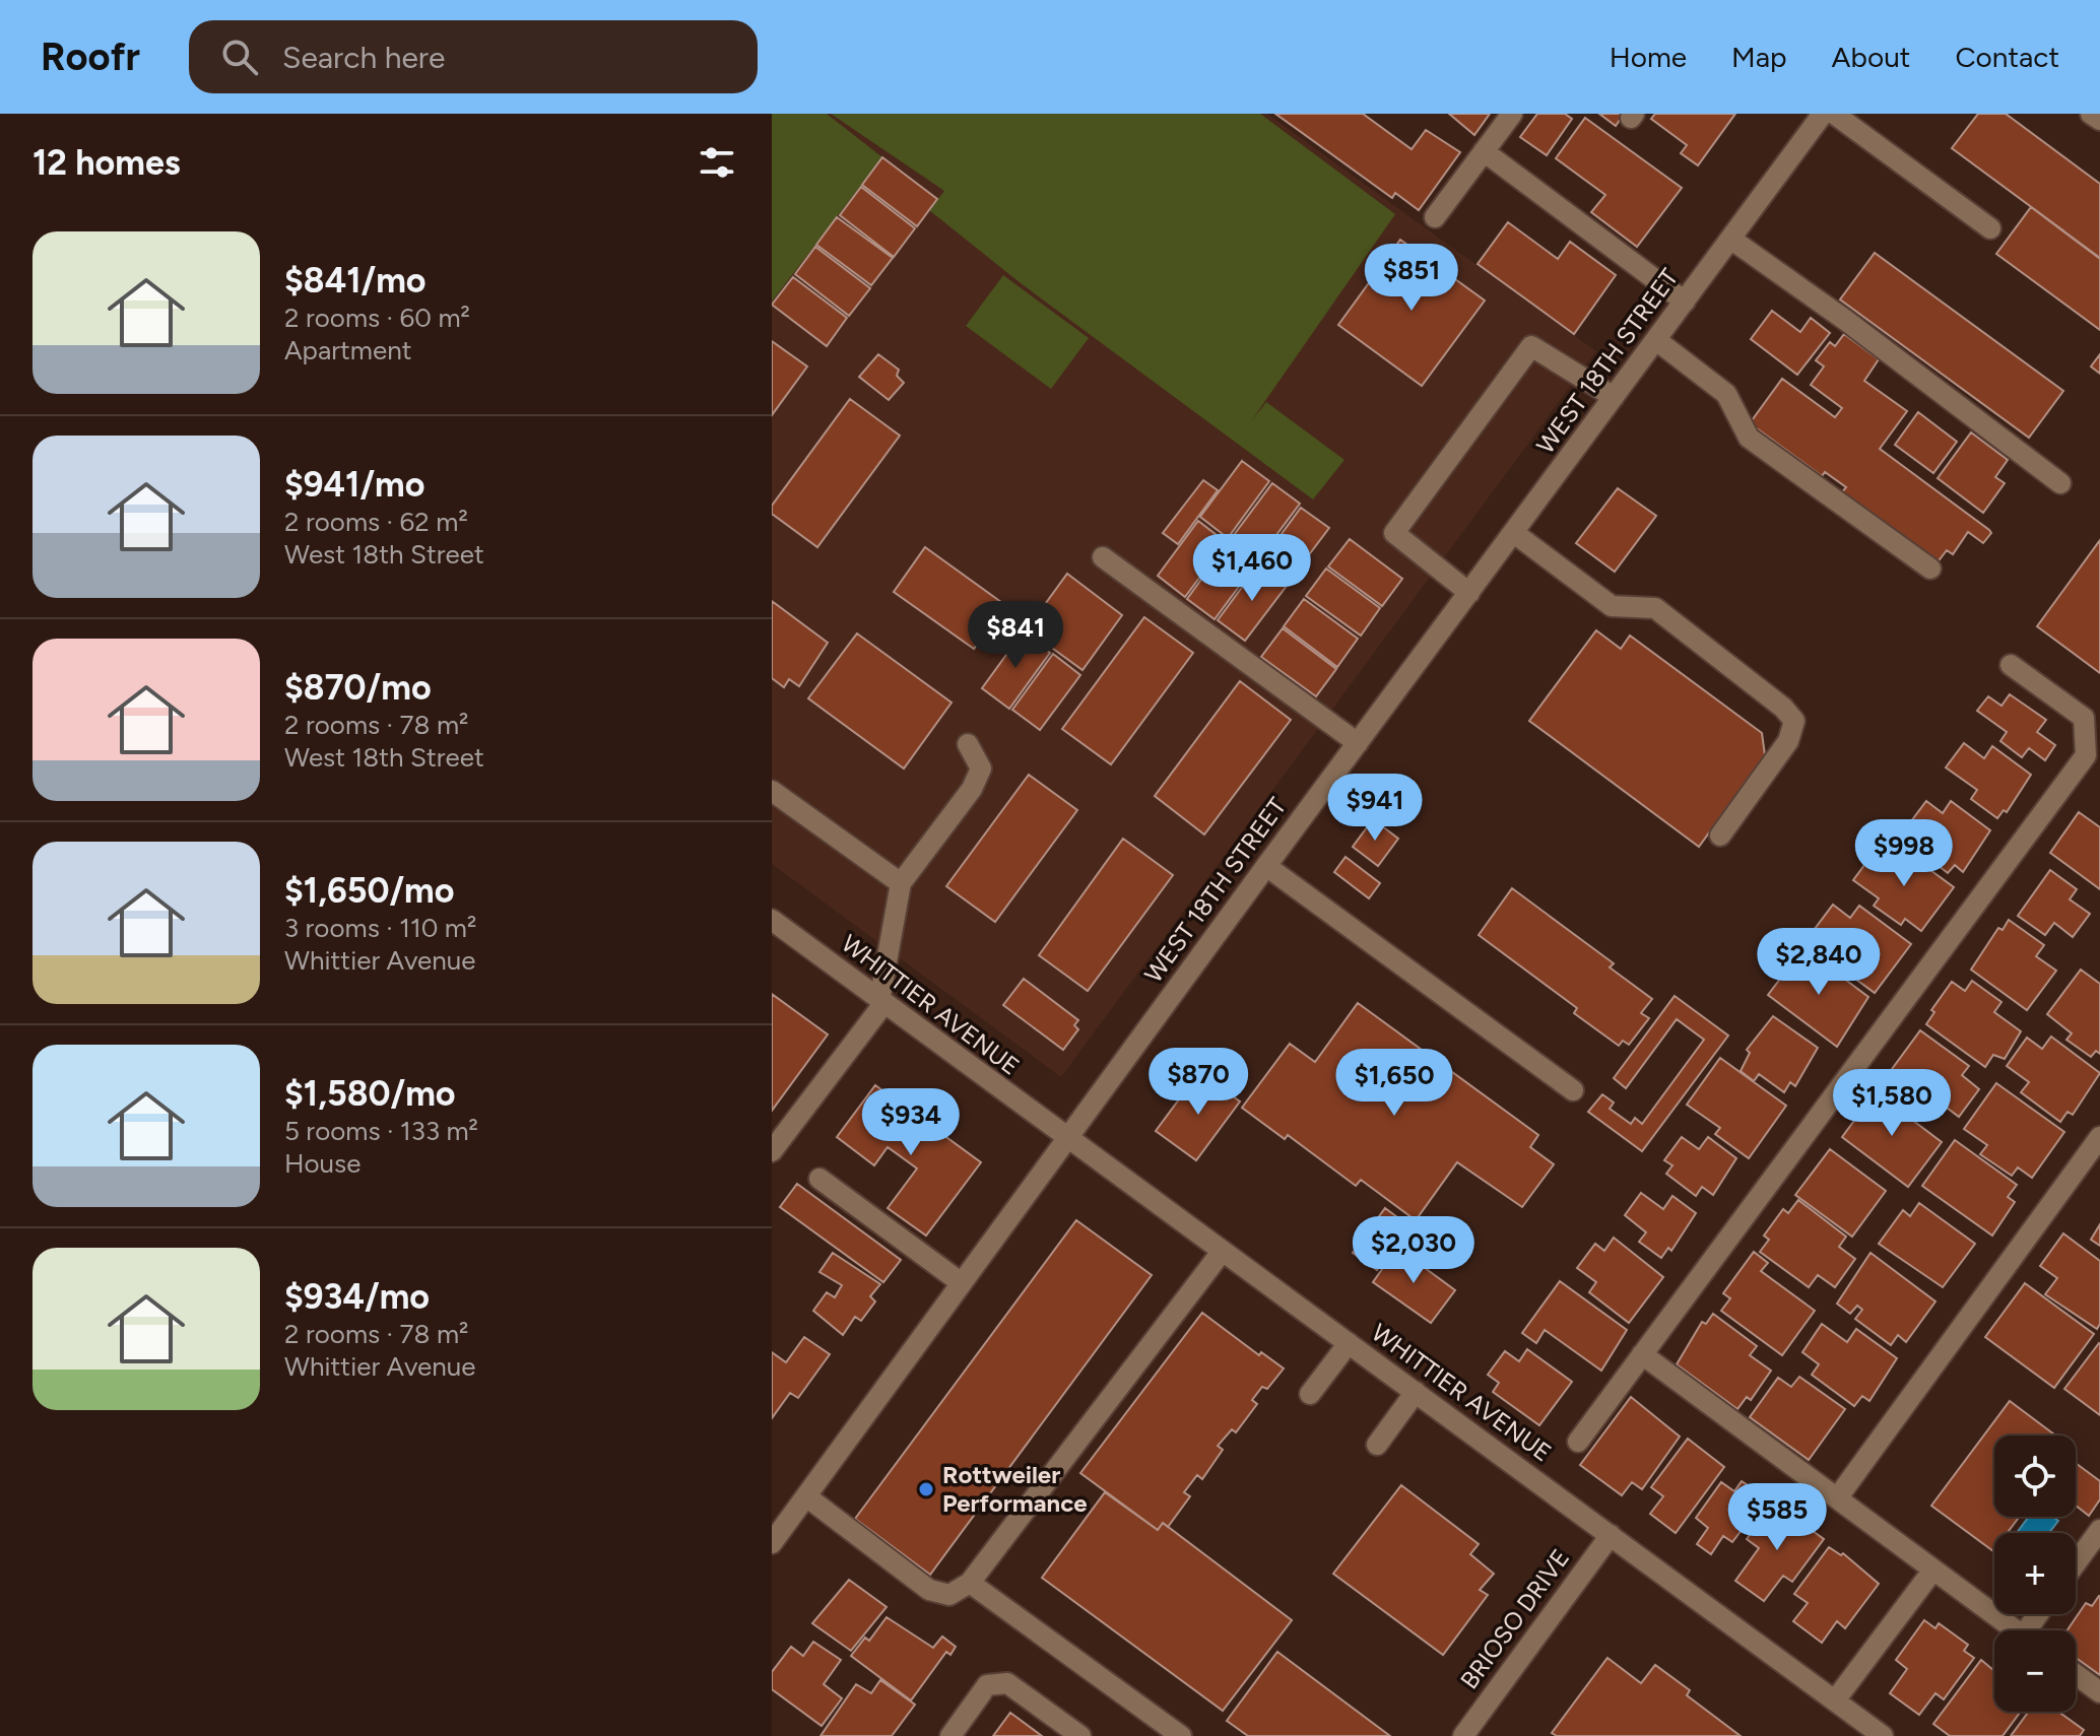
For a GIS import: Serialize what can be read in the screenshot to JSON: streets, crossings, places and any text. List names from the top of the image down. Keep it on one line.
{"streets":{"street":["WEST 18TH STREET","WHITTIER AVENUE","BRIOSO DRIVE"]},"crossings":[["WEST 18TH STREET","WHITTIER AVENUE"],["WHITTIER AVENUE","BRIOSO DRIVE"]],"places":["Rottweiler Performance"],"page":{"header":"Roofr","search":"Search here","nav":["Home","Map","About","Contact"],"heading":"12 homes","list":[{"name":"$841/mo","note":"2 rooms · 60 m² · Apartment"},{"name":"$941/mo","note":"2 rooms · 62 m² · West 18th Street"},{"name":"$870/mo","note":"2 rooms · 78 m² · West 18th Street"},{"name":"$1,650/mo","note":"3 rooms · 110 m² · Whittier Avenue"},{"name":"$1,580/mo","note":"5 rooms · 133 m² · House"},{"name":"$934/mo","note":"2 rooms · 78 m² · Whittier Avenue"}],"price":["$851","$1,460","$841","$941","$998","$2,840","$870","$1,650","$1,580","$934","$2,030","$585"],"map_buttons":["+","−"]}}
